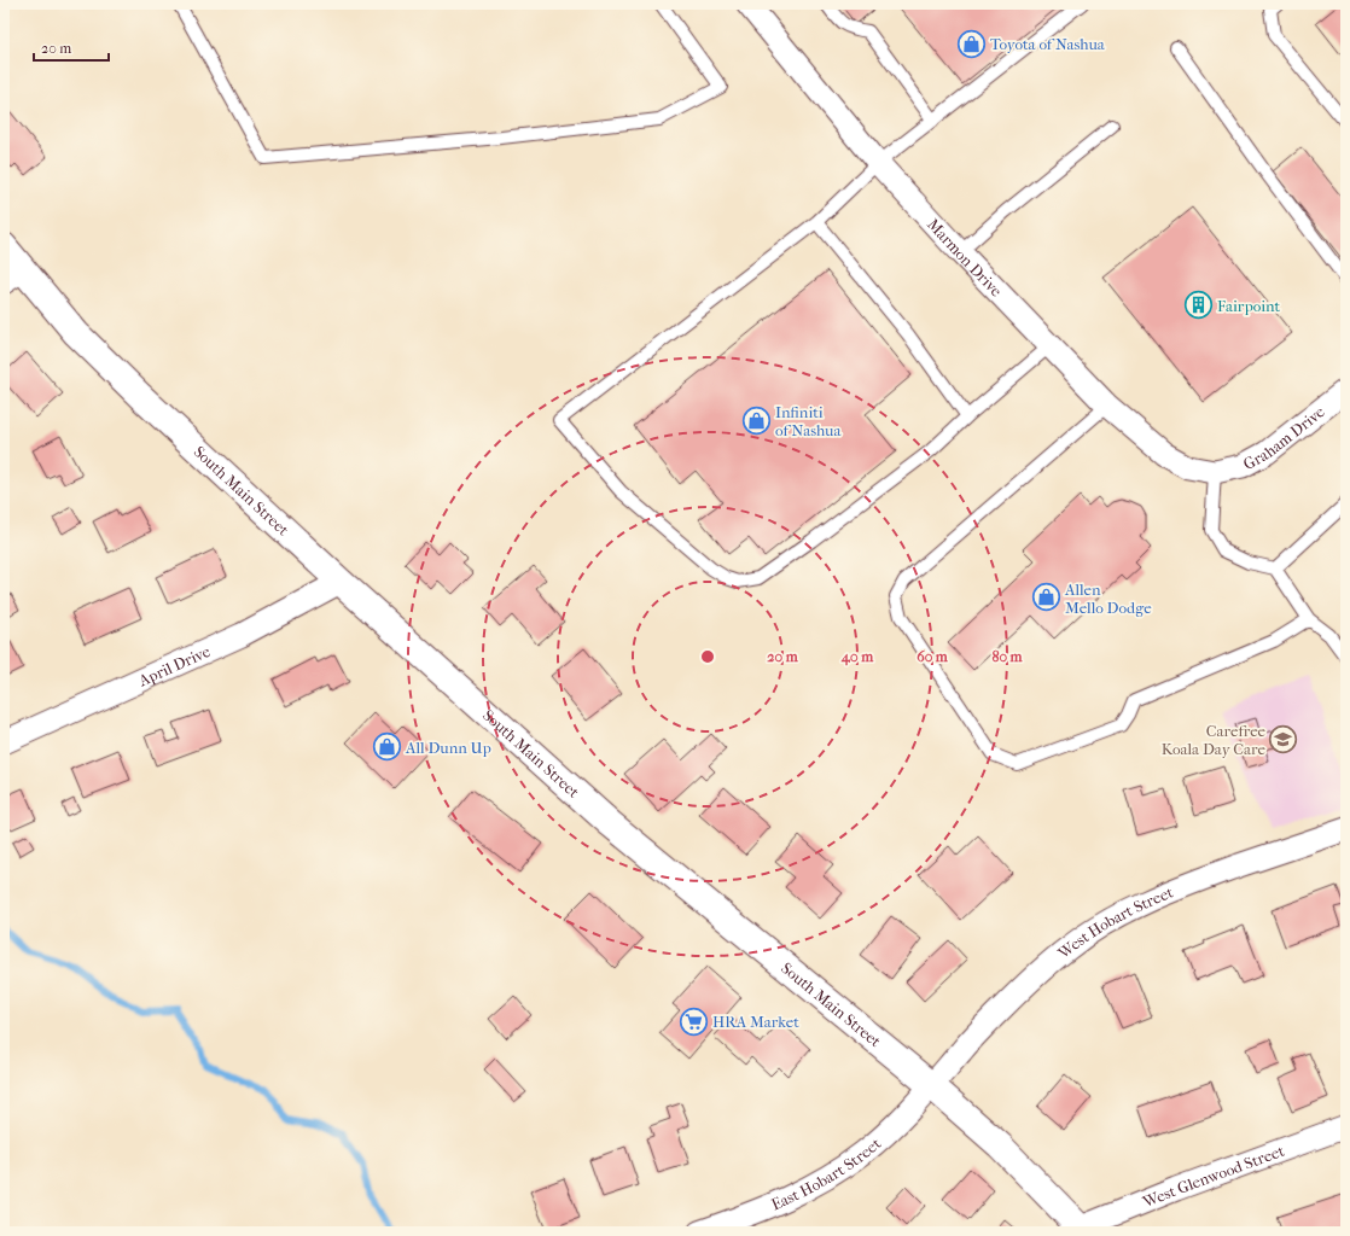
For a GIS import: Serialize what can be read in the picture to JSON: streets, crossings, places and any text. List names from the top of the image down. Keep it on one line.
{"streets":{"street":["Marmon Drive","Graham Drive","South Main Street","April Drive","West Hobart Street","East Hobart Street","West Glenwood Street"]},"crossings":[["Marmon Drive","Graham Drive"],["South Main Street","April Drive"],["South Main Street","West Hobart Street"],["South Main Street","East Hobart Street"],["South Main Street","West Glenwood Street"],["West Hobart Street","East Hobart Street"]],"places":{"shop":["Toyota of Nashua","Infiniti of Nashua","Allen Mello Dodge","All Dunn Up"],"building":["Fairpoint"],"school or university":["Carefree Koala Day Care"],"supermarket":["HRA Market"]},"scale_bar":"20 m","rings":["20 m","40 m","60 m","80 m"]}
